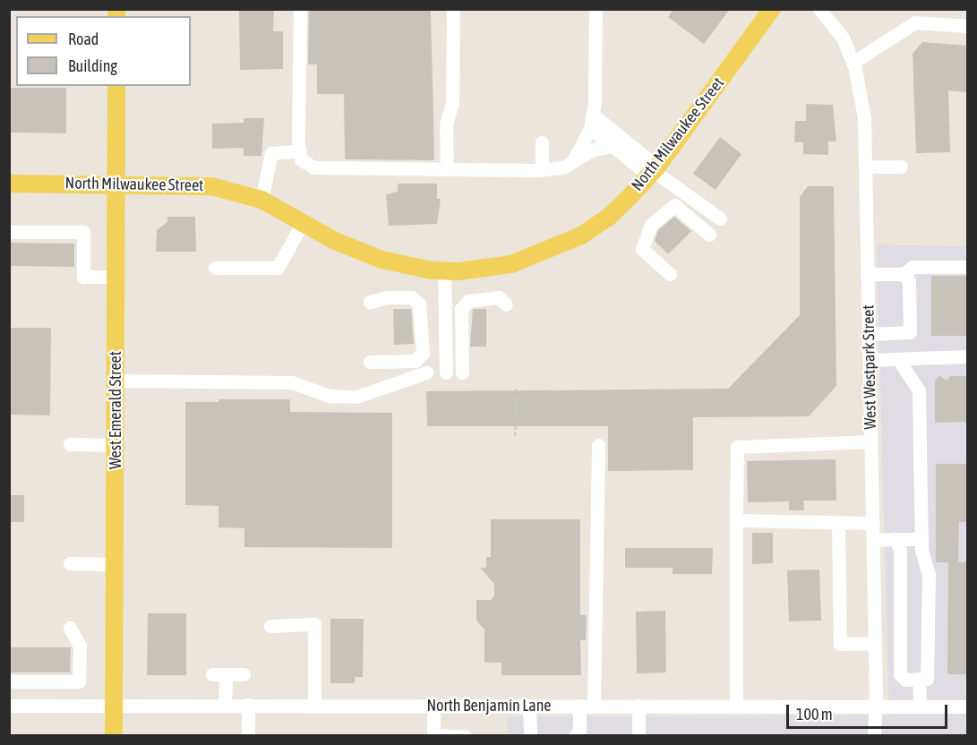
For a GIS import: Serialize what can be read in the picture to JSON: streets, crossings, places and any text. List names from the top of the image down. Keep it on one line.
{"streets":{"main road":["North Milwaukee Street","West Emerald Street"],"street":["West Westpark Street","North Benjamin Lane"]},"crossings":[["North Milwaukee Street","West Emerald Street"],["West Westpark Street","North Benjamin Lane"],["West Emerald Street","North Benjamin Lane"]],"legend":["Road","Building"],"scale_bar":"100 m"}
